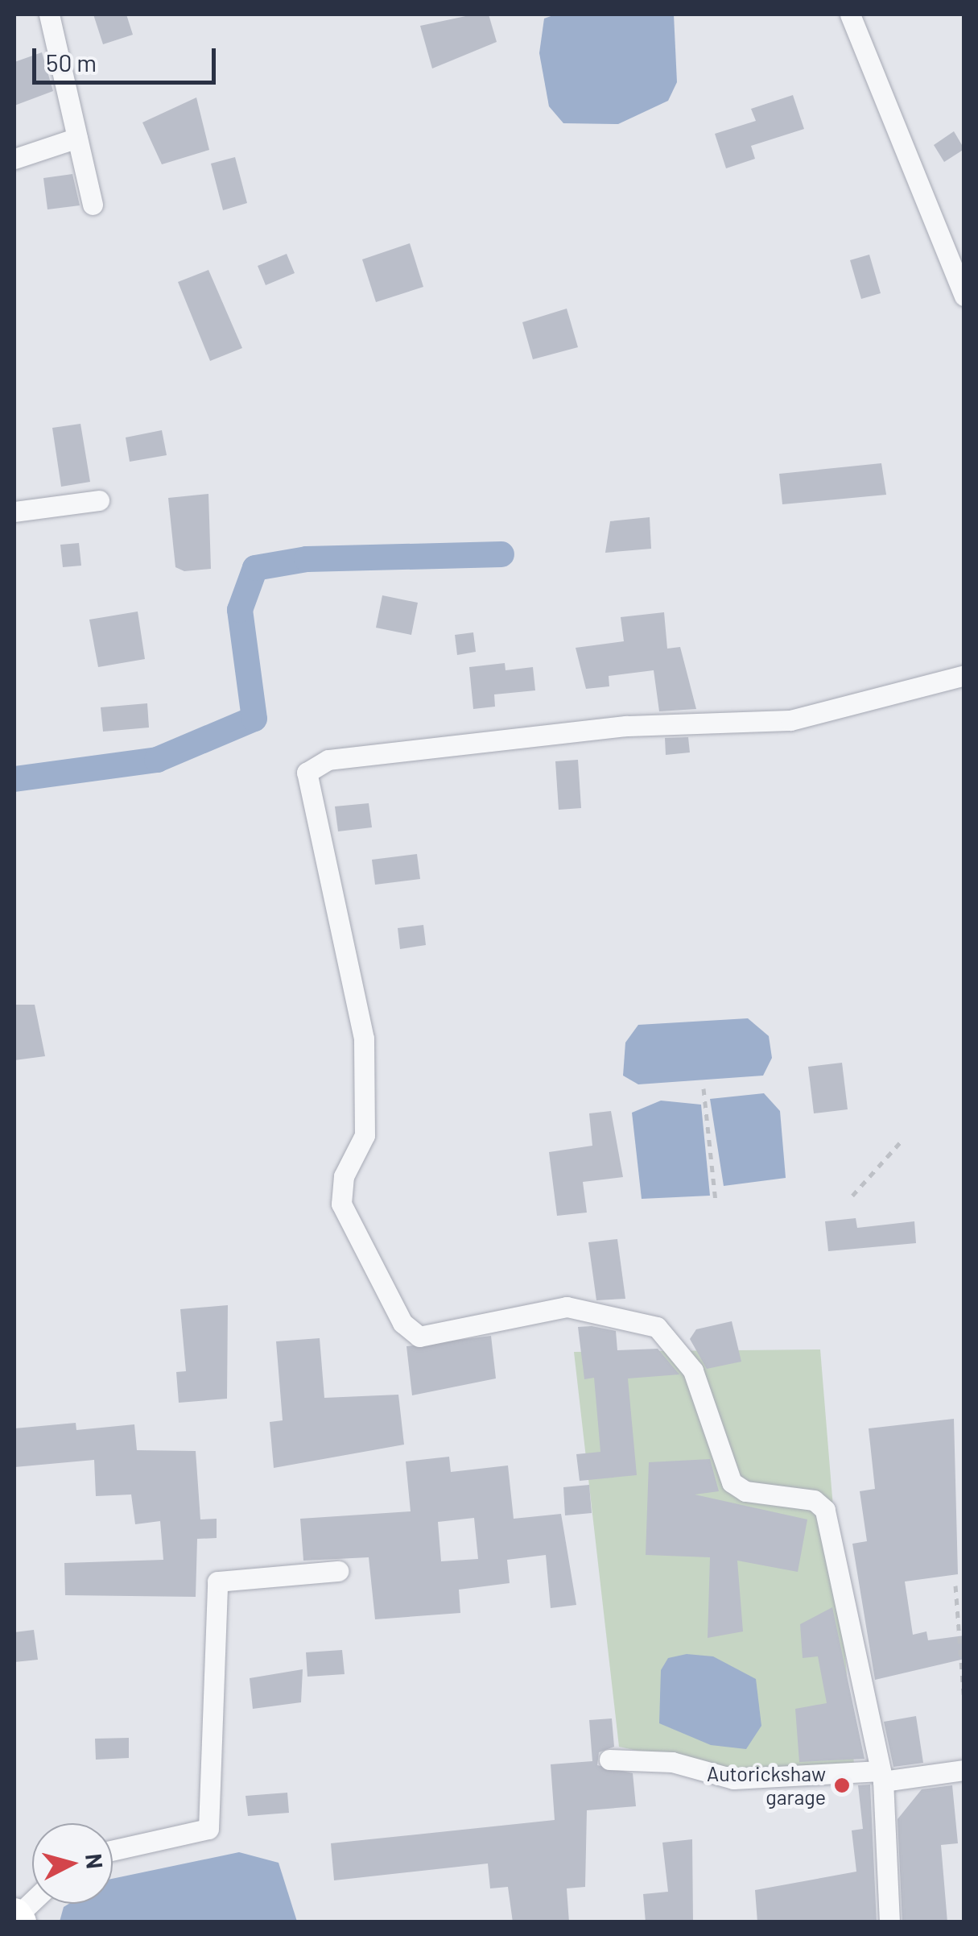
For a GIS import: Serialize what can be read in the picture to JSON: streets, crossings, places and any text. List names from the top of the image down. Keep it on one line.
{"places":["Autorickshaw garage"],"scale_bar":"50 m","north":"right"}
